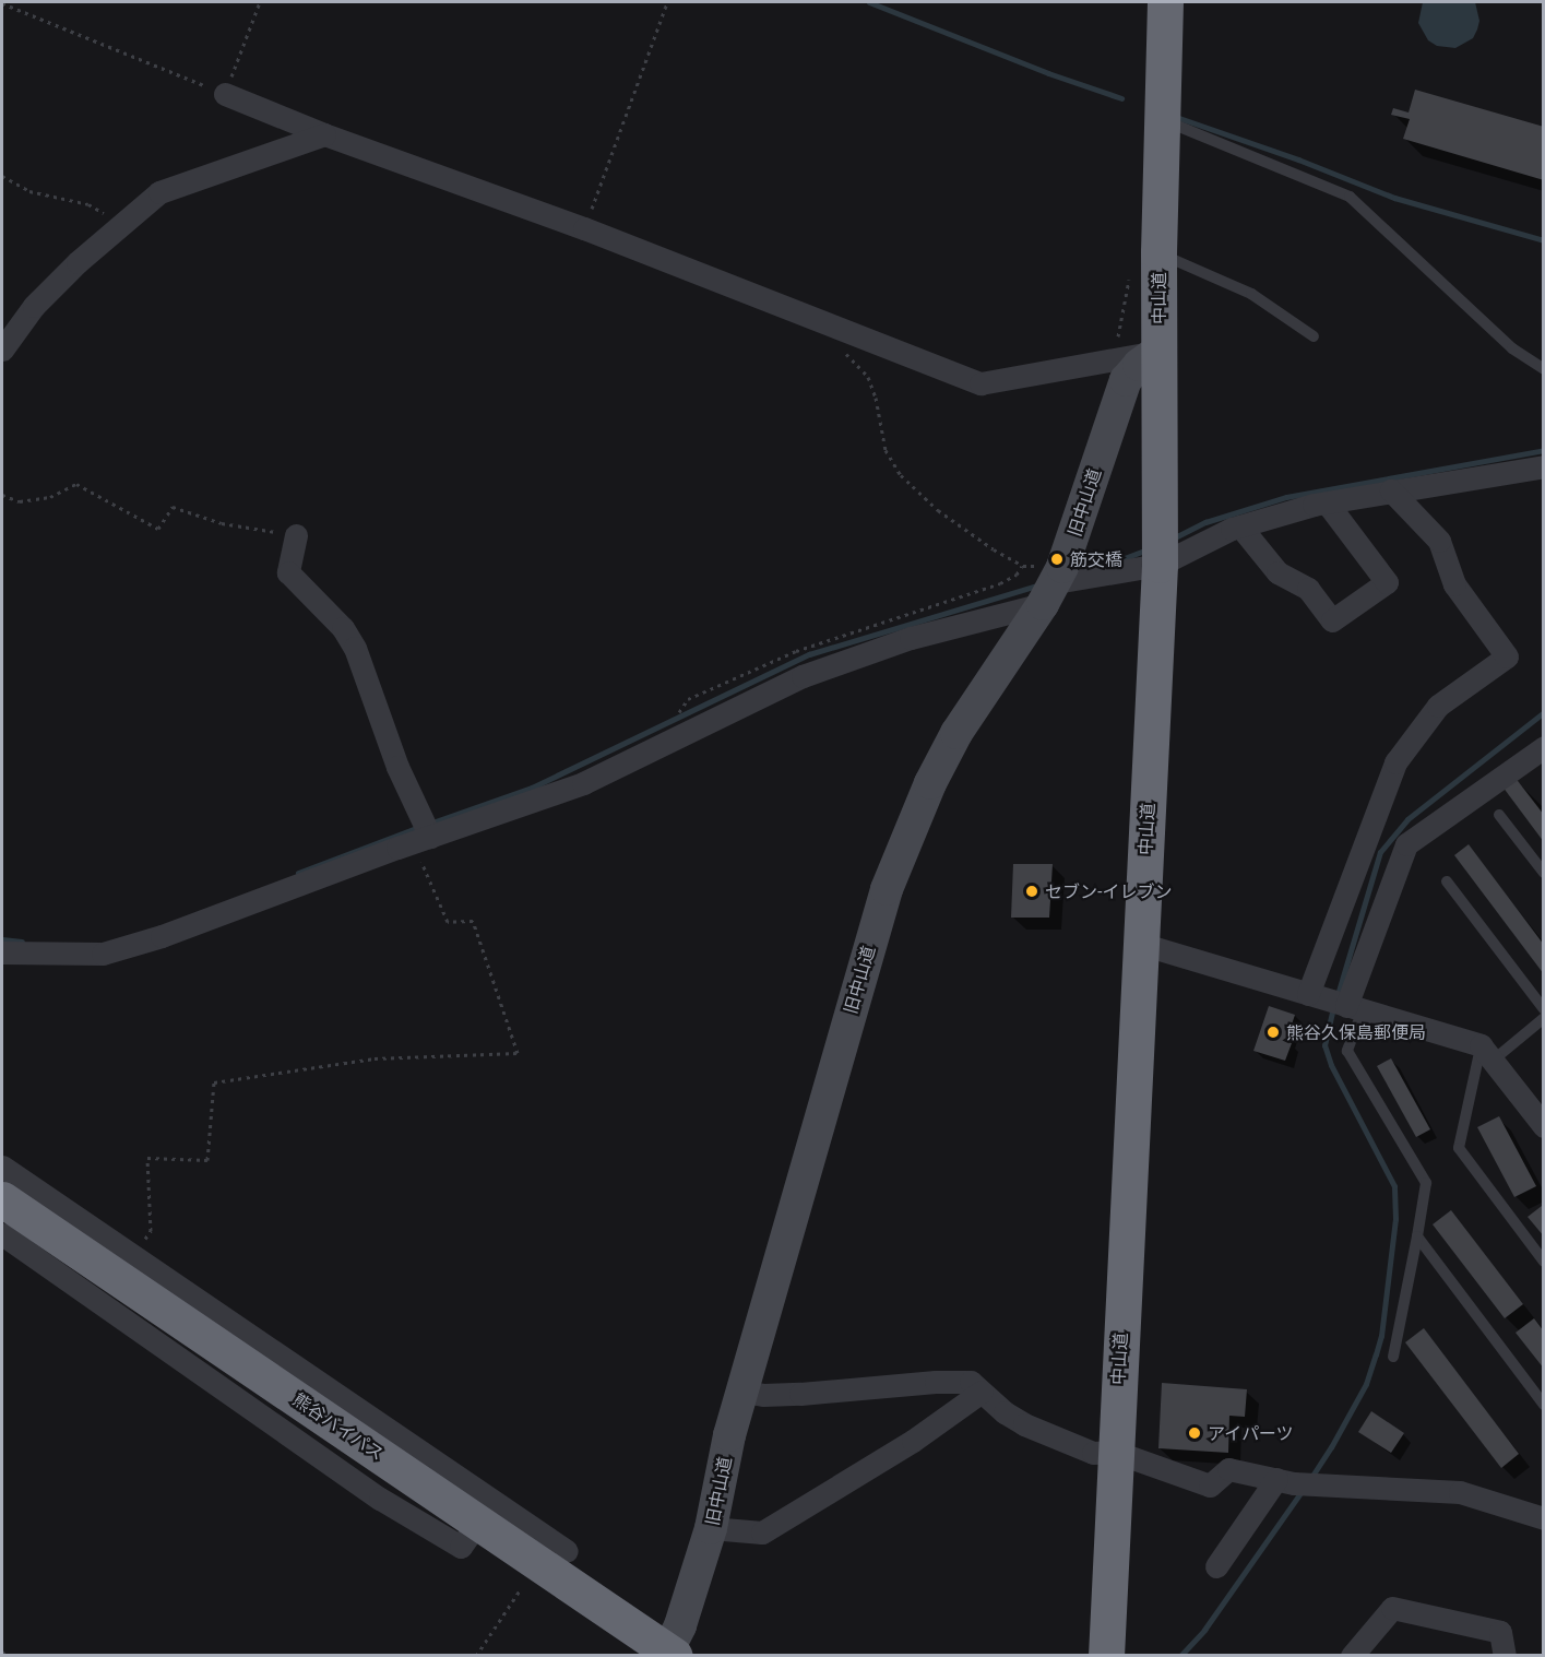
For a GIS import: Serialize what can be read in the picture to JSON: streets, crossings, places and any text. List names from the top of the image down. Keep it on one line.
{"streets":{"highway":["中山道","熊谷バイパス"],"main road":["旧中山道"]},"crossings":[["中山道","旧中山道"],["旧中山道","熊谷バイパス"]],"places":["筋交橋","セブン-イレブン","熊谷久保島郵便局","アイパーツ"]}
